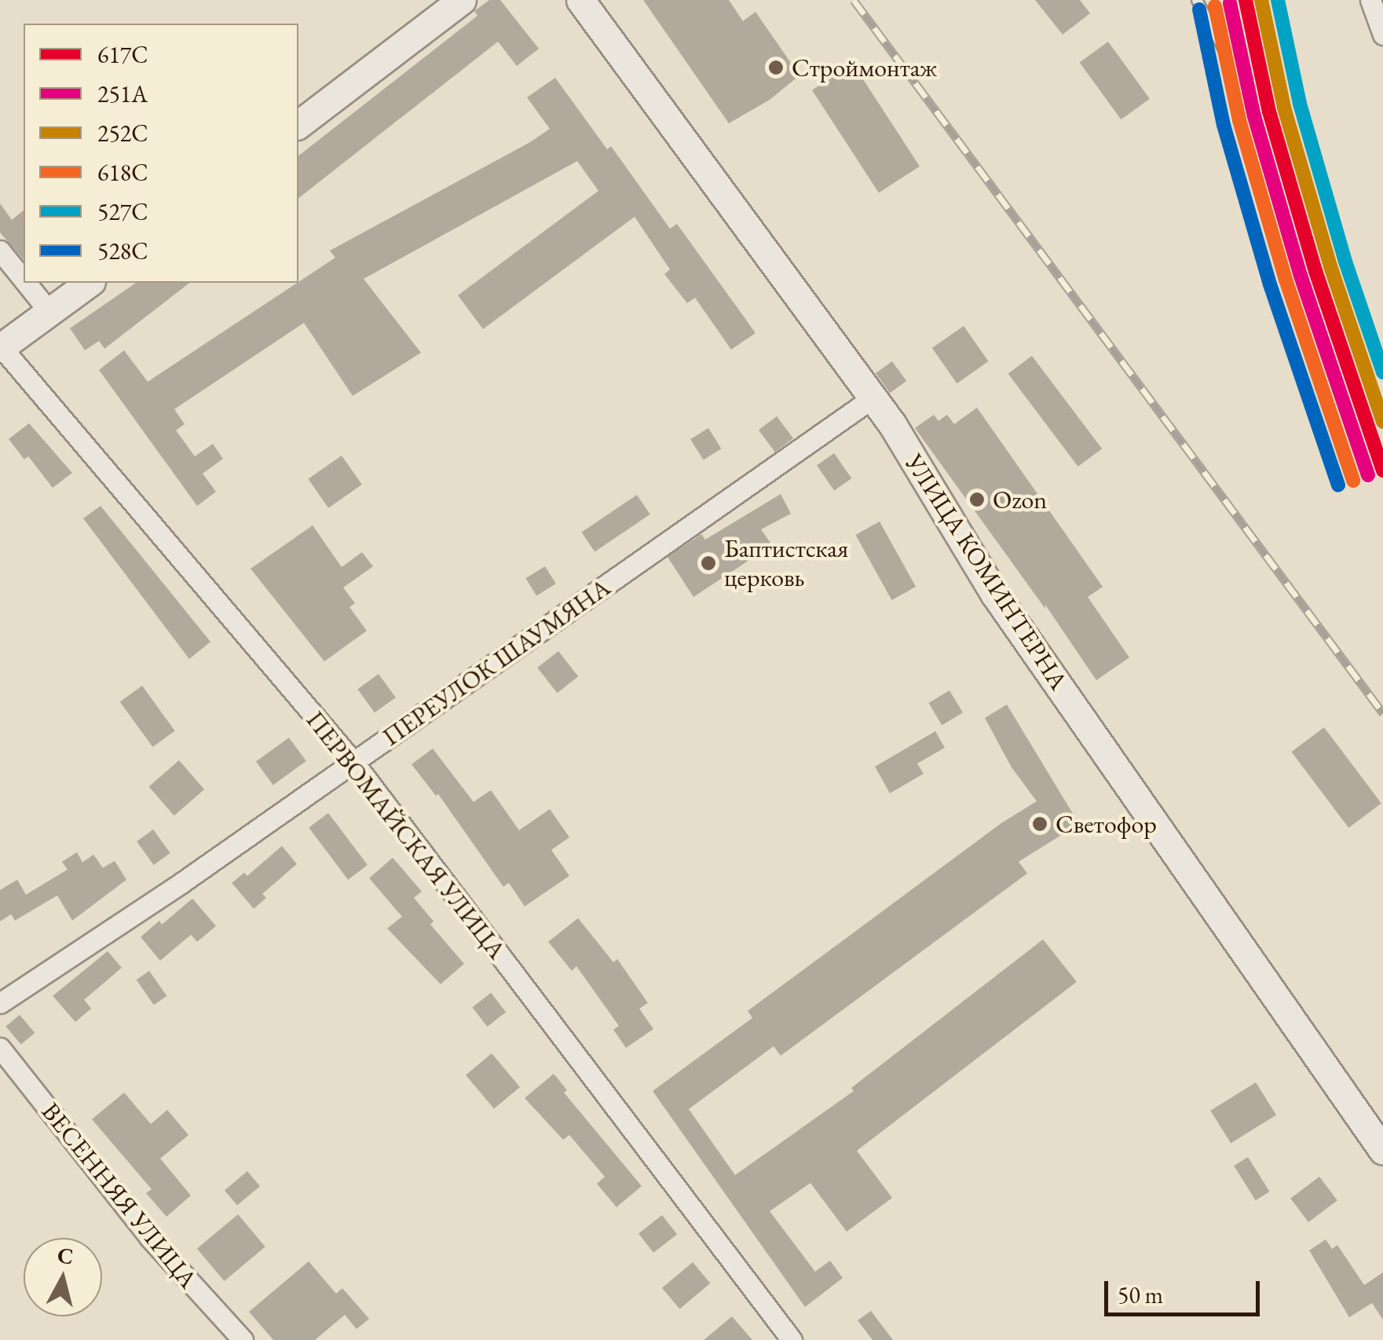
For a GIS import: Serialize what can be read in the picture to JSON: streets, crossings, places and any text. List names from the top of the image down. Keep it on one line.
{"streets":{"street":["УЛИЦА КОМИНТЕРНА","ПЕРЕУЛОК ШАУМЯНА","ПЕРВОМАЙСКАЯ УЛИЦА","ВЕСЕННЯЯ УЛИЦА"]},"crossings":[["УЛИЦА КОМИНТЕРНА","ПЕРЕУЛОК ШАУМЯНА"],["ПЕРЕУЛОК ШАУМЯНА","ПЕРВОМАЙСКАЯ УЛИЦА"]],"places":["Строймонтаж","Ozon","Баптистская церковь","Светофор"],"lines":["transit line 617C","transit line 252С","transit line 527С","transit line 251А","transit line 618С","transit line 528С"],"legend":["617C","251А","252С","618С","527С","528С"],"scale_bar":"50 m","north":"top"}
